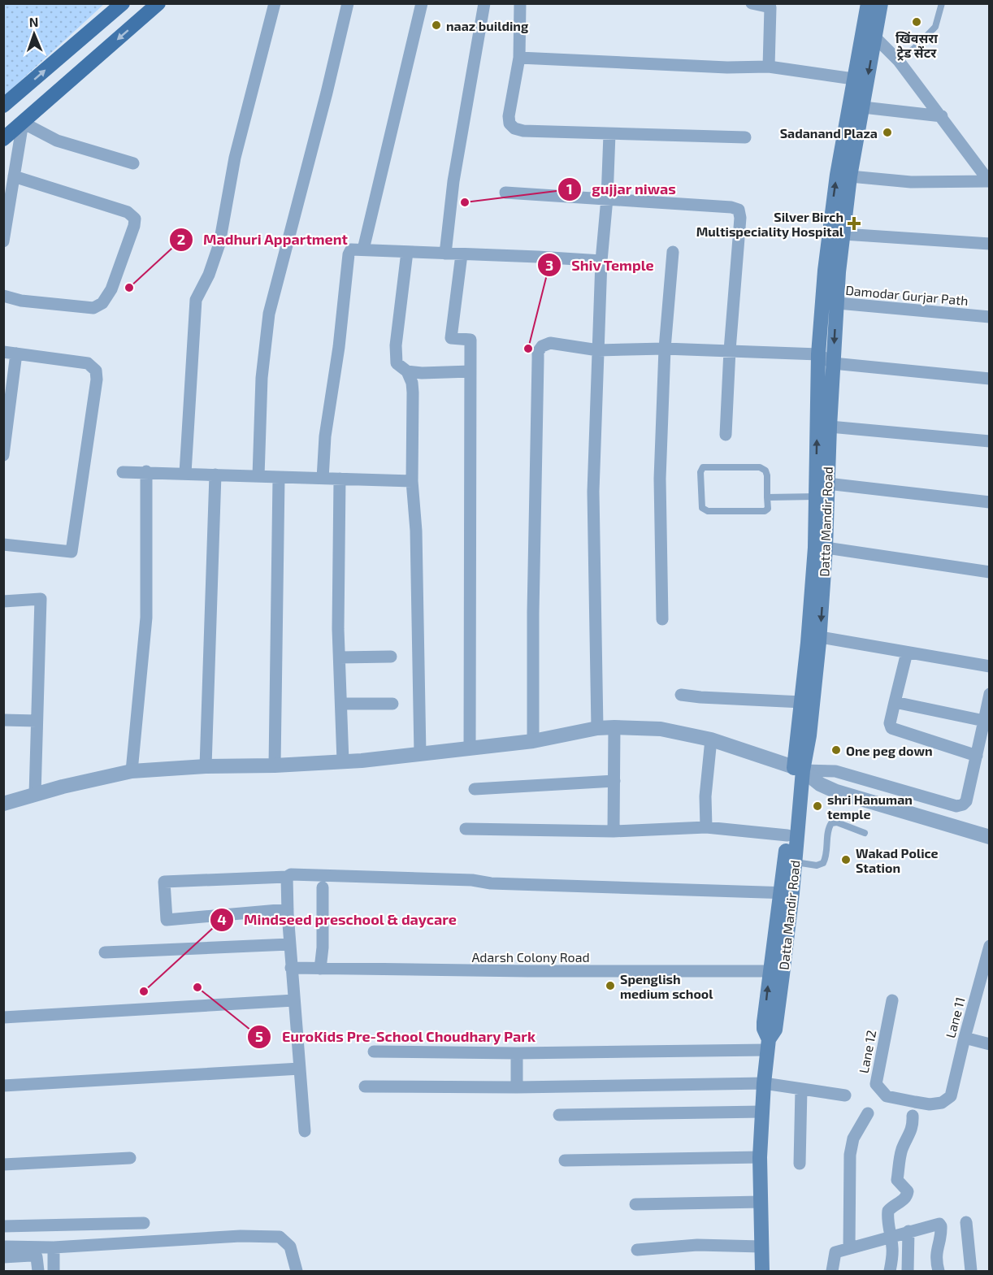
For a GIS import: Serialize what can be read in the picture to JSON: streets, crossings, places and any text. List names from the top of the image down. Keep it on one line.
{"streets":{"main road":["Datta Mandir Road"],"street":["Damodar Gurjar Path","Adarsh Colony Road","Lane 11","Lane 12"]},"crossings":[["Damodar Gurjar Path","Datta Mandir Road"],["Datta Mandir Road","Adarsh Colony Road"],["Lane 11","Lane 12"]],"places":{"other":["खिंवसरा ट्रेड सेंटर","naaz building","Sadanand Plaza","gujjar niwas","Madhuri Appartment","Shiv Temple","One peg down","shri Hanuman temple","Wakad Police Station","Spenglish medium school","EuroKids Pre-School Choudhary Park","Mindseed preschool & daycare"],"health":["Silver Birch Multispeciality Hospital"]},"north":"top"}
